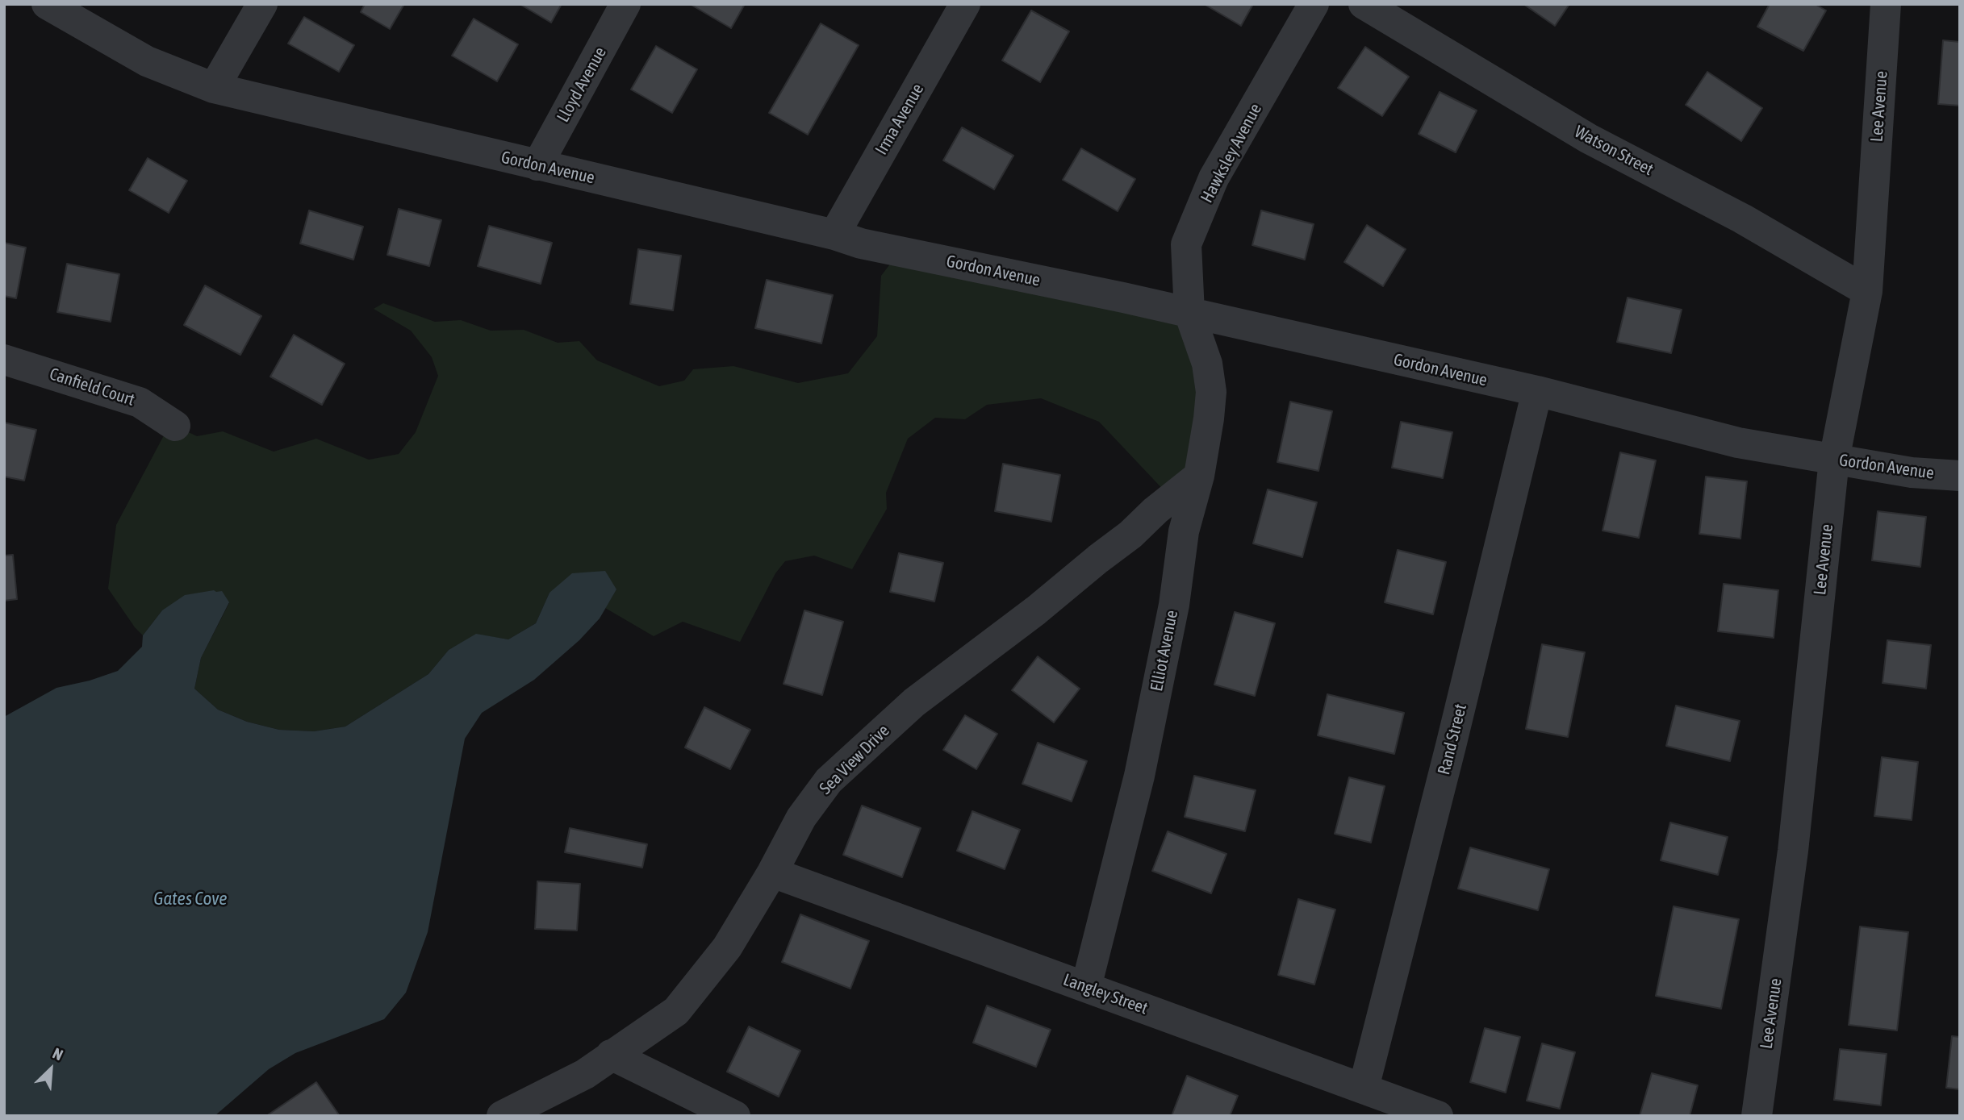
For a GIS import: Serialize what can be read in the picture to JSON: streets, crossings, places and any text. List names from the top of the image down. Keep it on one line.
{"streets":{"street":["Lloyd Avenue","Lee Avenue","Irma Avenue","Watson Street","Hawksley Avenue","Gordon Avenue","Canfield Court","Elliot Avenue","Rand Street","Sea View Drive","Langley Street"]},"crossings":[["Lloyd Avenue","Gordon Avenue"],["Lee Avenue","Watson Street"],["Lee Avenue","Gordon Avenue"],["Irma Avenue","Gordon Avenue"],["Hawksley Avenue","Gordon Avenue"],["Hawksley Avenue","Elliot Avenue"],["Gordon Avenue","Elliot Avenue"],["Gordon Avenue","Rand Street"],["Elliot Avenue","Sea View Drive"],["Elliot Avenue","Langley Street"],["Rand Street","Langley Street"],["Sea View Drive","Langley Street"]],"water":["Gates Cove"],"north":"top right"}
